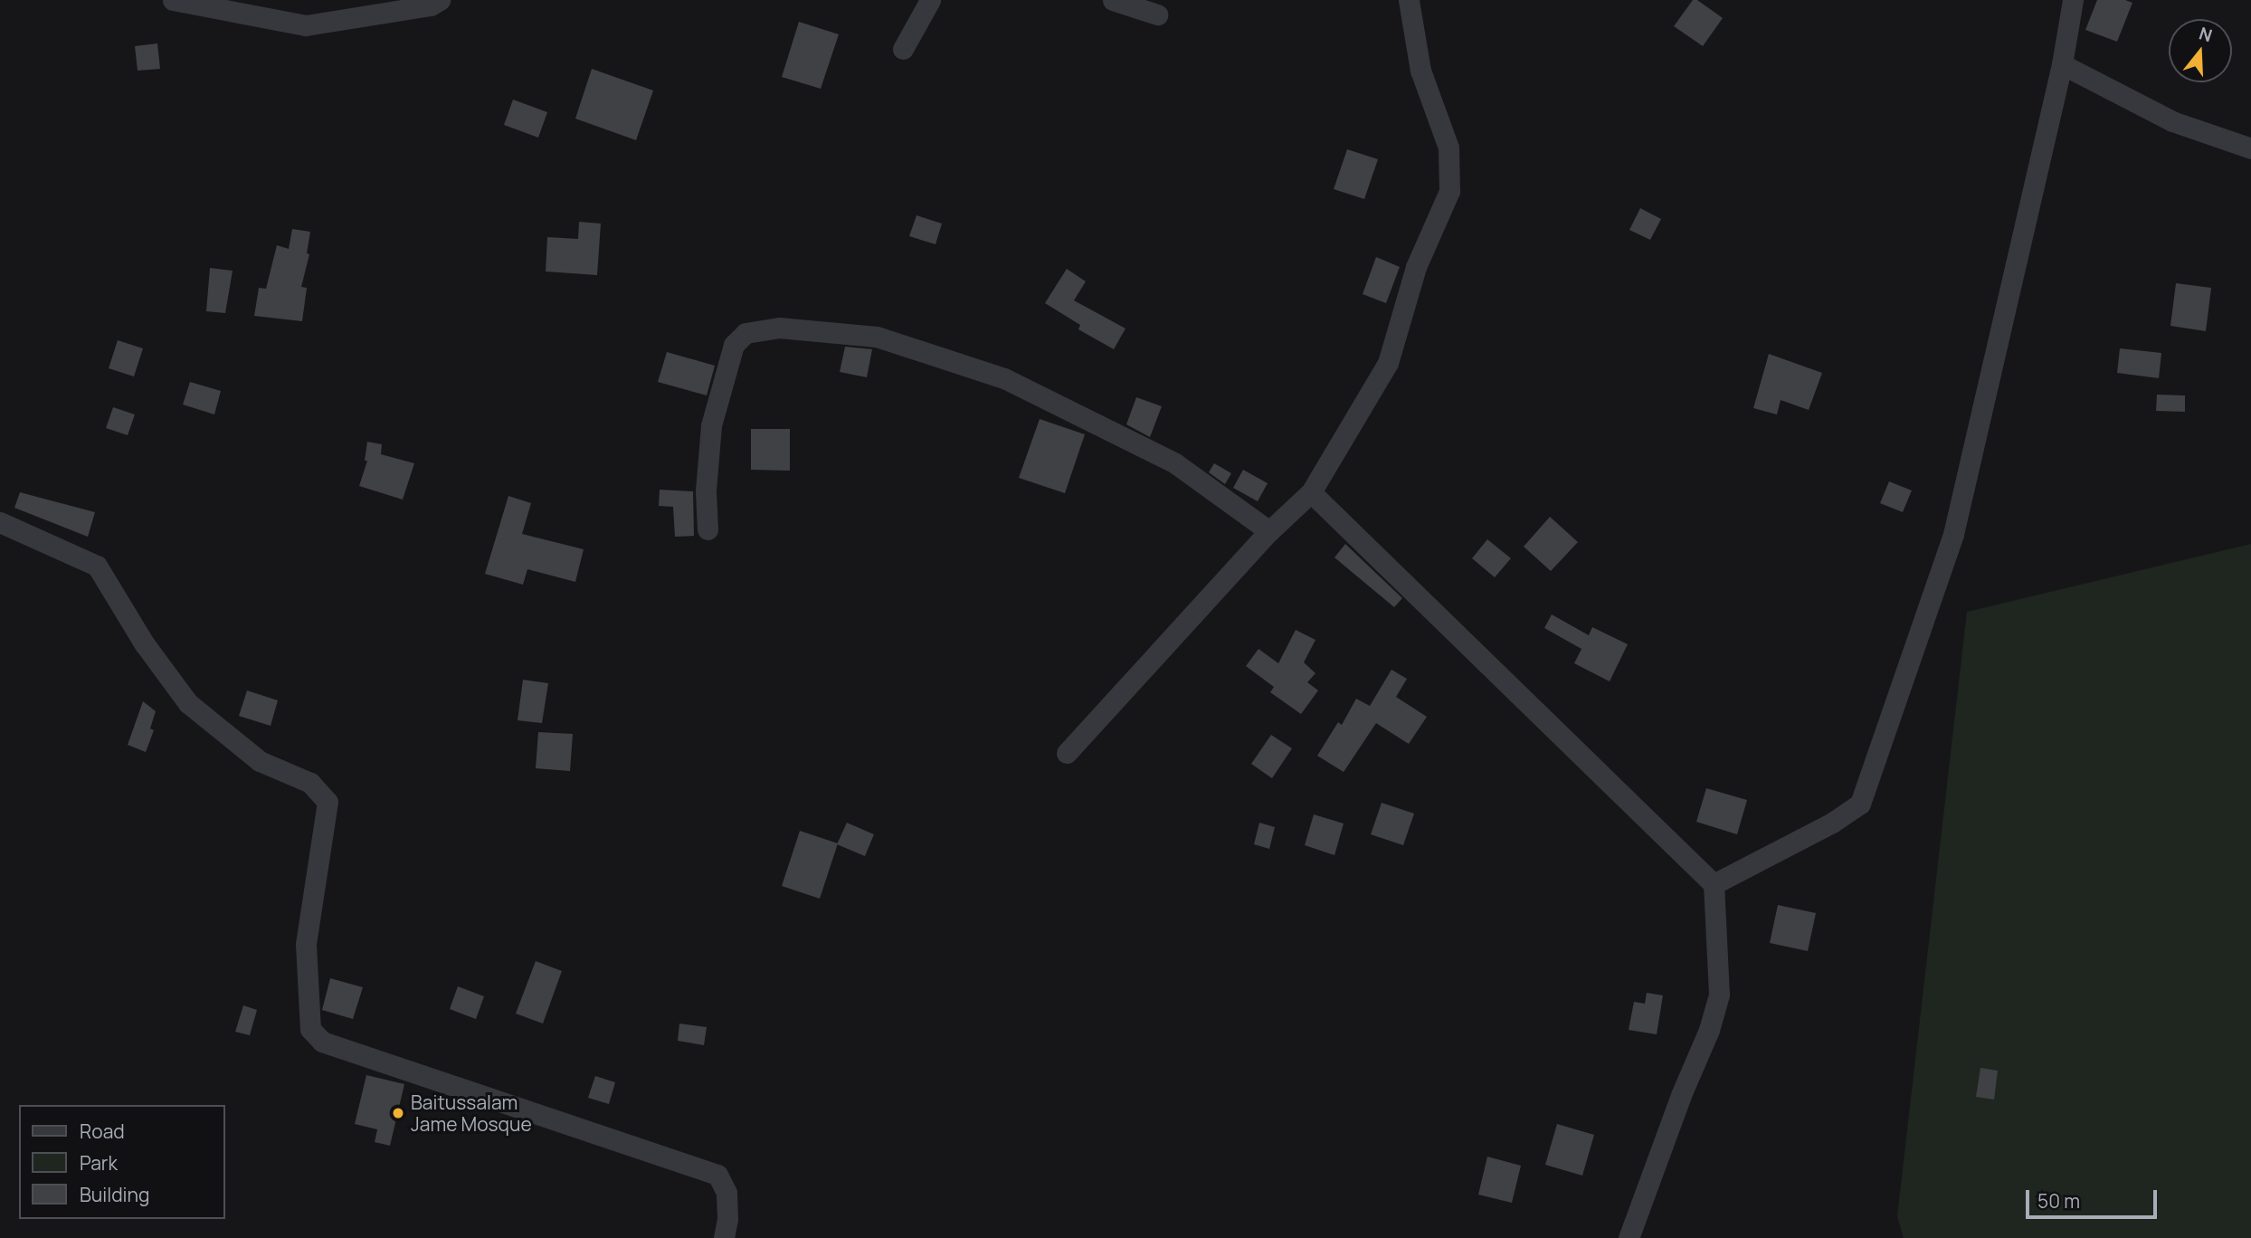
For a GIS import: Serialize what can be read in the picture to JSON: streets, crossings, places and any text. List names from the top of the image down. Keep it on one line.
{"places":["Baitussalam Jame Mosque"],"legend":["Road","Park","Building"],"scale_bar":"50 m","north":"top"}
